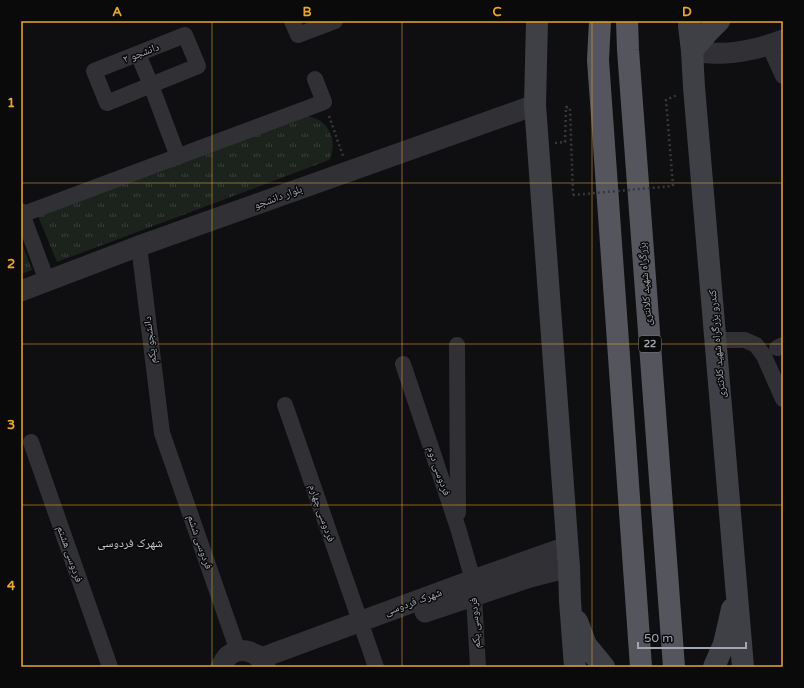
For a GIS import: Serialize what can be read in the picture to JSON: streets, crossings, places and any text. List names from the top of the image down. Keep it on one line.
{"streets":{"highway":["بزرگراه شهید کلانتری","22"],"main road":["کندرو بزرگراه شهید کلانتری"],"street":["۲ دانشجو","بلوار دانشجو","دانشجو یکم","فردوسی دوم","فردوسی چهارم","فردوسی ششم","فردوسی هشتم","شهرک فردوسی","فردوسی یکم"]},"crossings":[["بلوار دانشجو","دانشجو یکم"],["دانشجو یکم","فردوسی ششم"],["فردوسی دوم","شهرک فردوسی"],["فردوسی دوم","فردوسی یکم"],["فردوسی چهارم","شهرک فردوسی"],["شهرک فردوسی","فردوسی یکم"]],"districts":["شهرک فردوسی"],"scale_bar":"50 m","grid":{"columns":["A","B","C","D"],"rows":["1","2","3","4"]}}
